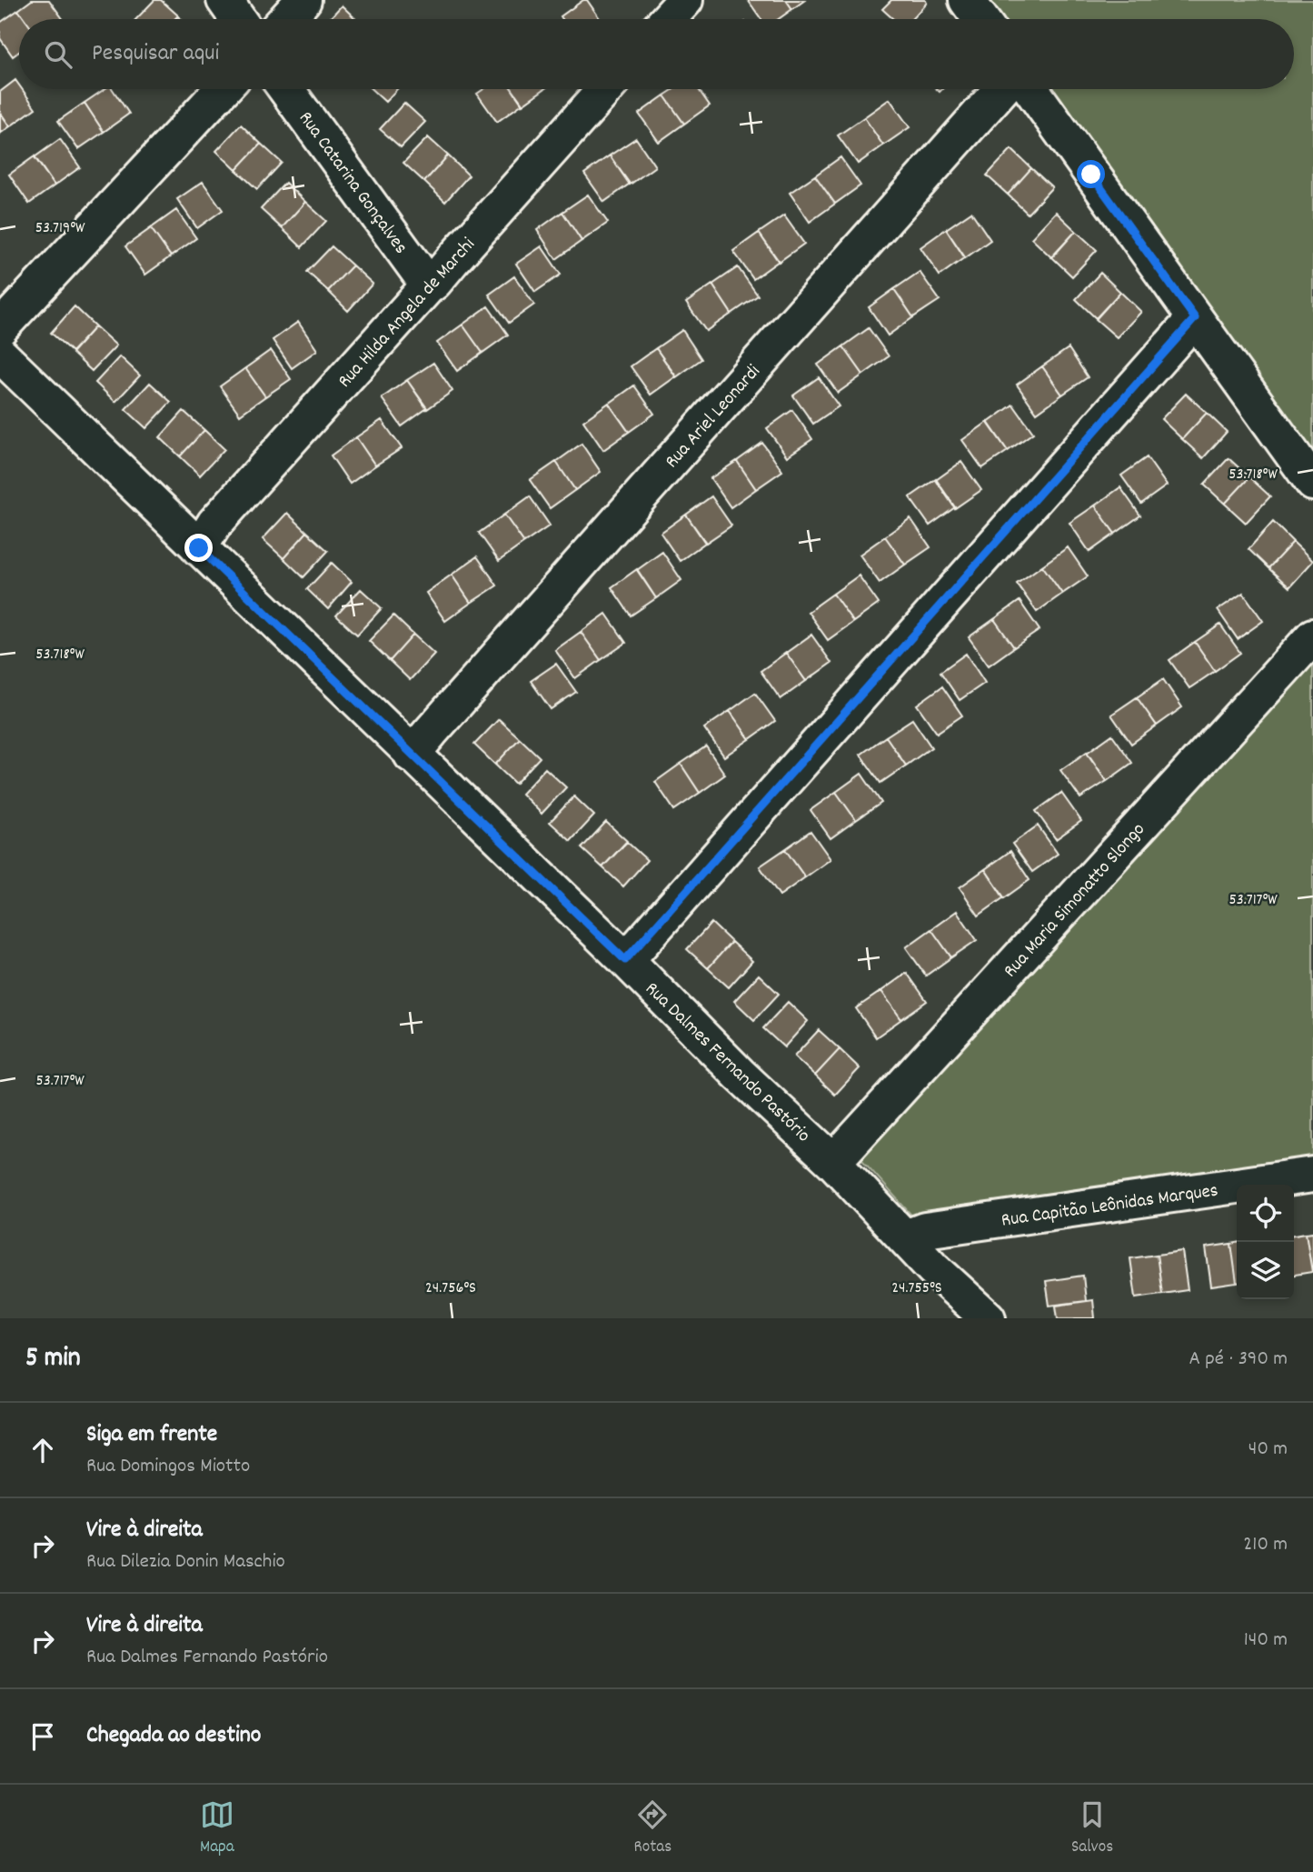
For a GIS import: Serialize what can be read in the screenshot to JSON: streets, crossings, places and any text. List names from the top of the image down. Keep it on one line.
{"streets":{"street":["Rua Catarina Gonçalves","Rua Hilda Angela de Marchi","Rua Ariel Leonardi","Rua Maria Simonatto Slongo","Rua Dalmes Fernando Pastório","Rua Capitão Leônidas Marques"]},"crossings":[["Rua Catarina Gonçalves","Rua Hilda Angela de Marchi"],["Rua Hilda Angela de Marchi","Rua Dalmes Fernando Pastório"],["Rua Ariel Leonardi","Rua Dalmes Fernando Pastório"],["Rua Maria Simonatto Slongo","Rua Dalmes Fernando Pastório"],["Rua Dalmes Fernando Pastório","Rua Capitão Leônidas Marques"]],"page":{"search":"Pesquisar aqui","heading":["5 min","A pé · 390 m"],"list":[["Siga em frente","Rua Domingos Miotto","40 m"],["Vire à direita","Rua Dilezia Donin Maschio","210 m"],["Vire à direita","Rua Dalmes Fernando Pastório","140 m"],"Chegada ao destino"],"nav":["Mapa","Rotas","Salvos"]},"coordinates":["53.719°W","53.718°W","53.717°W","24.756°S","24.755°S"]}
